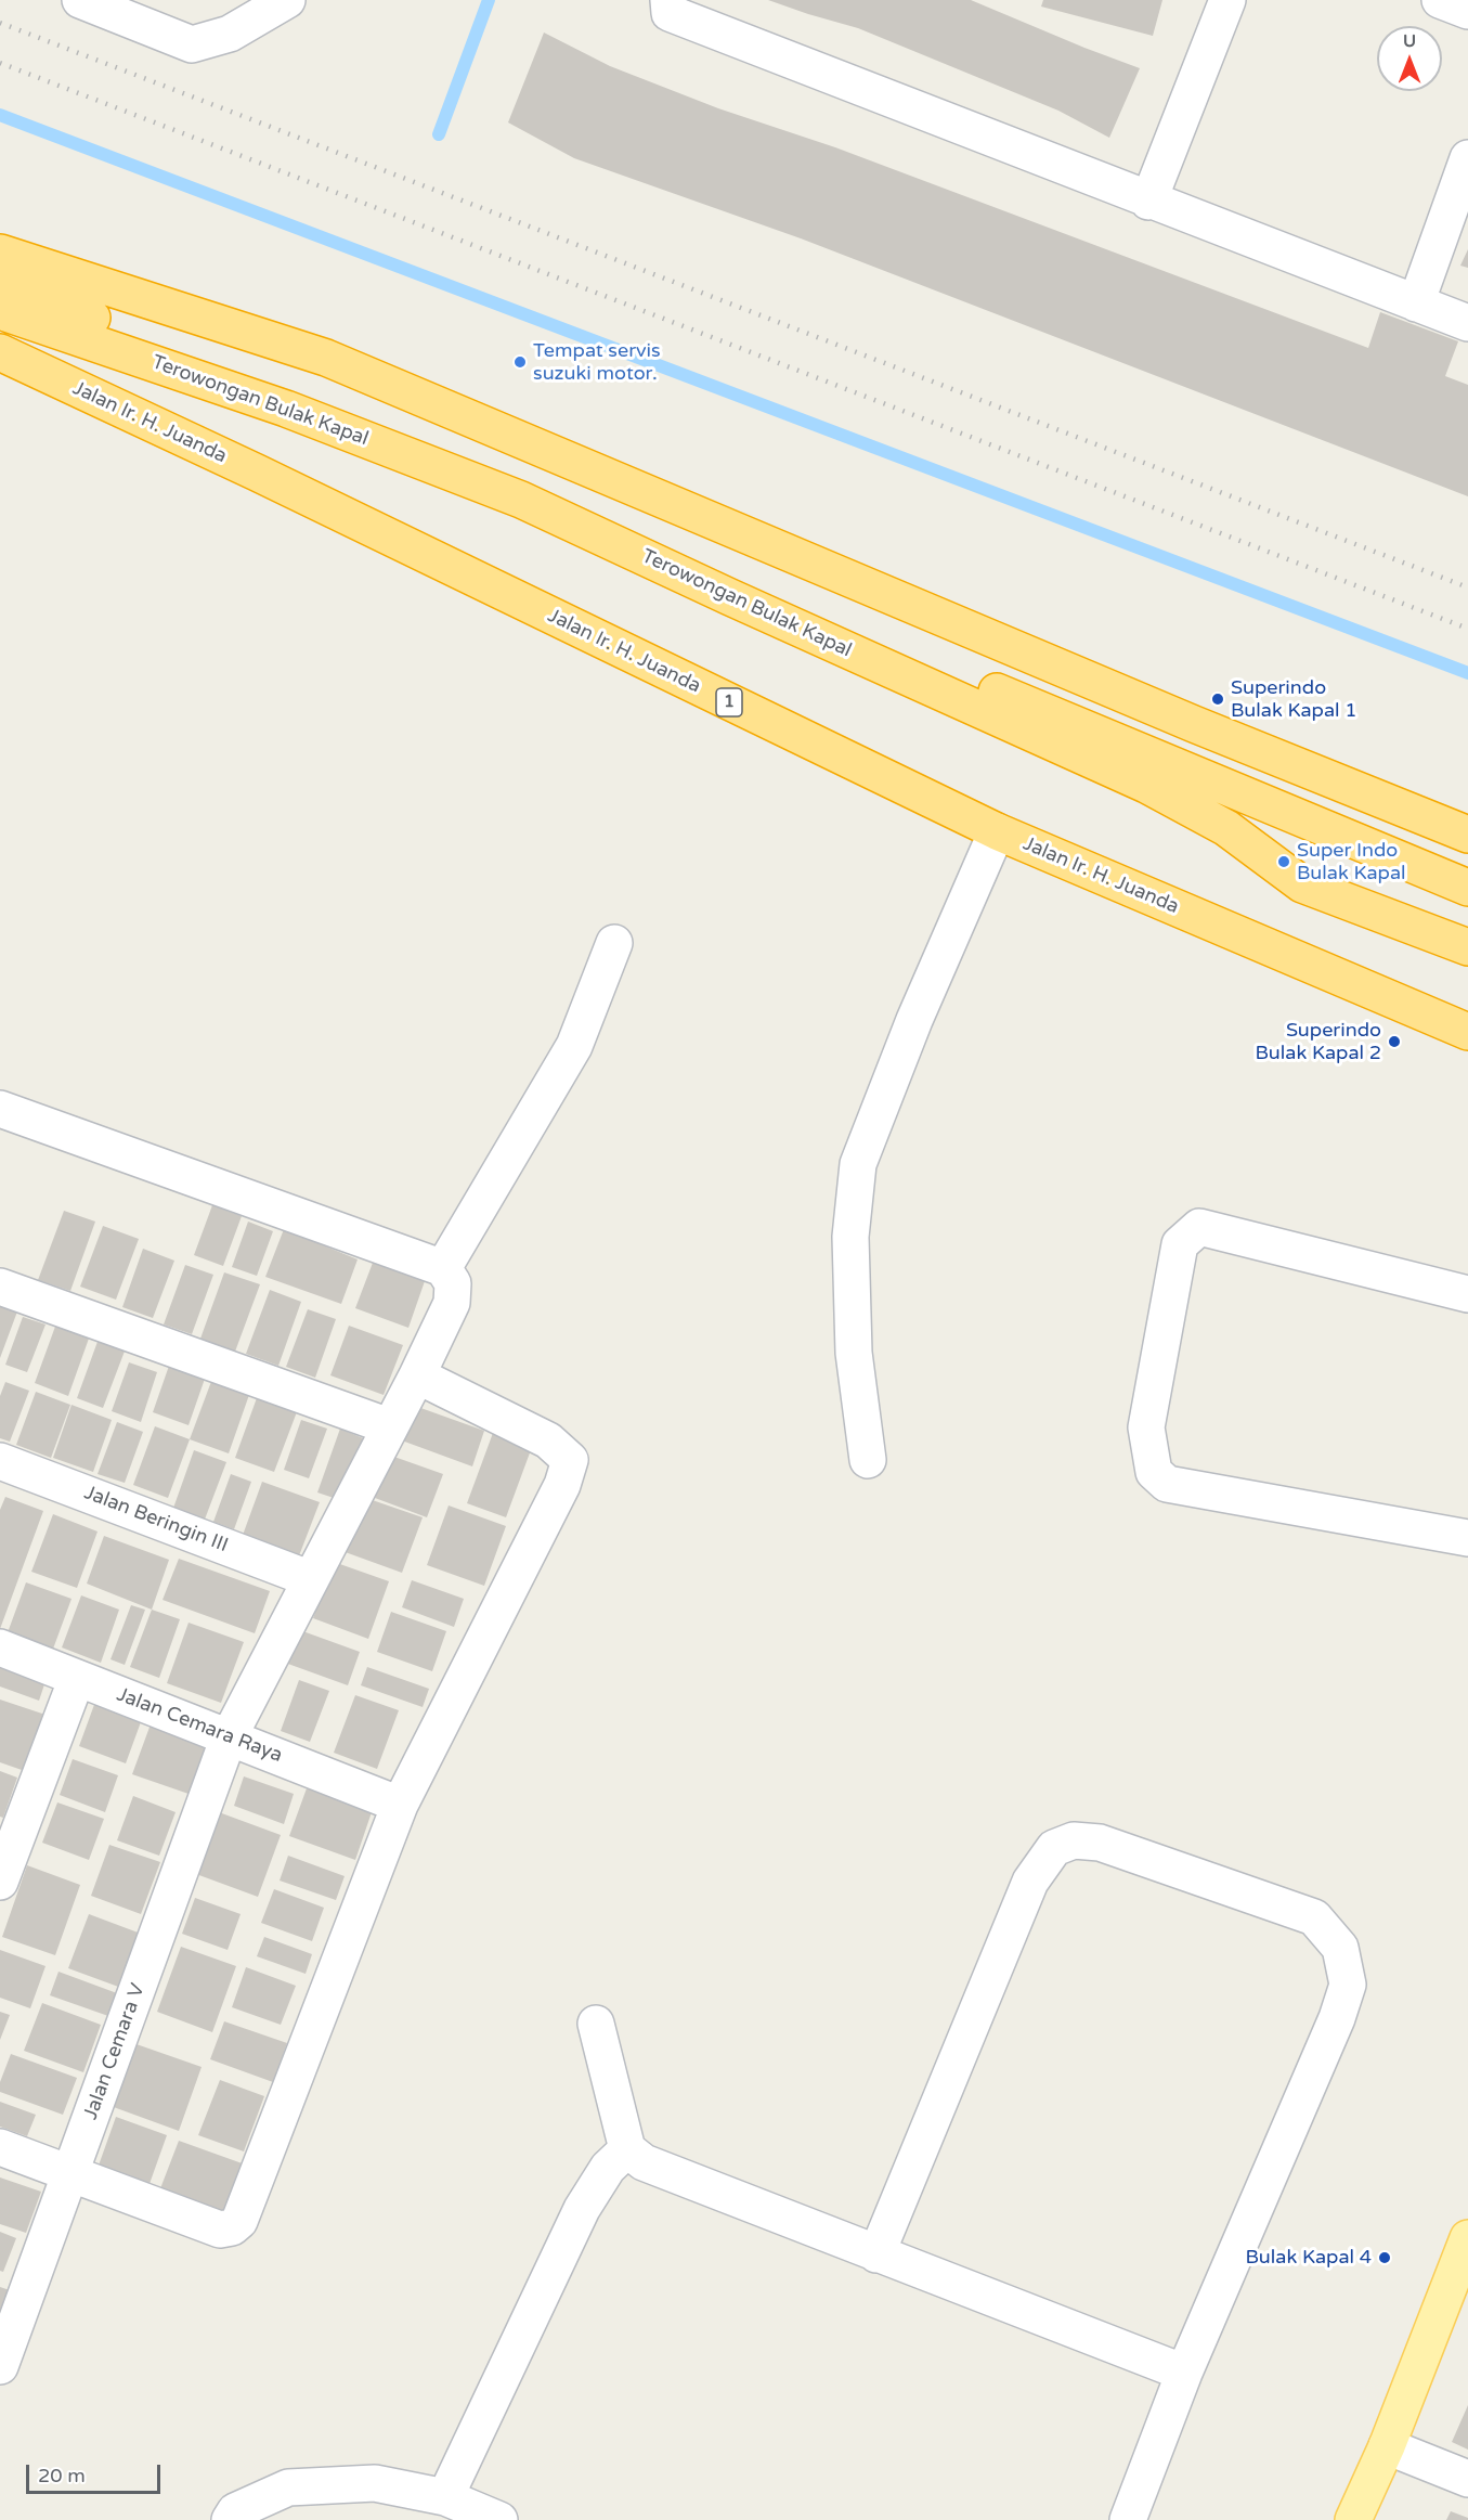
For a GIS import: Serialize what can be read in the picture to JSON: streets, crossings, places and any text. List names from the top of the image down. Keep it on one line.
{"streets":{"highway":["Terowongan Bulak Kapal","Jalan Ir. H. Juanda","1"],"street":["Jalan Beringin III","Jalan Cemara Raya","Jalan Cemara V"]},"crossings":[["Jalan Beringin III","Jalan Cemara V"],["Jalan Cemara Raya","Jalan Cemara V"]],"places":["Tempat servis suzuki motor.","Superindo Bulak Kapal 1","Super Indo Bulak Kapal","Superindo Bulak Kapal 2","Bulak Kapal 4"],"scale_bar":"20 m","north":"top"}
